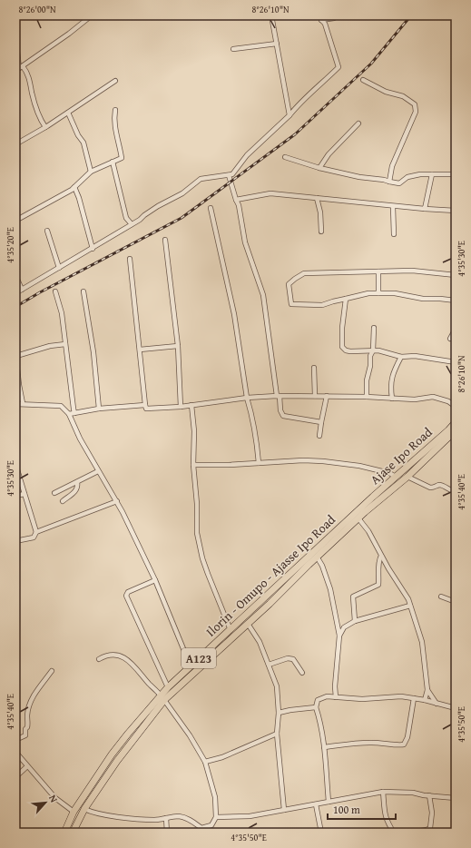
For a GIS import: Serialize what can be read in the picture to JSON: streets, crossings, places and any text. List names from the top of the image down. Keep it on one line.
{"streets":{"highway":["Ajase Ipo Road","Ilorin - Omupo - Ajasse Ipo Road","A123"]},"crossings":[["Ajase Ipo Road","Ilorin - Omupo - Ajasse Ipo Road"]],"scale_bar":"100 m","north":"top right","coordinates":["8°26'00\"N","8°26'10\"N","4°35'20\"E","4°35'30\"E","4°35'40\"E","4°35'50\"E"]}
